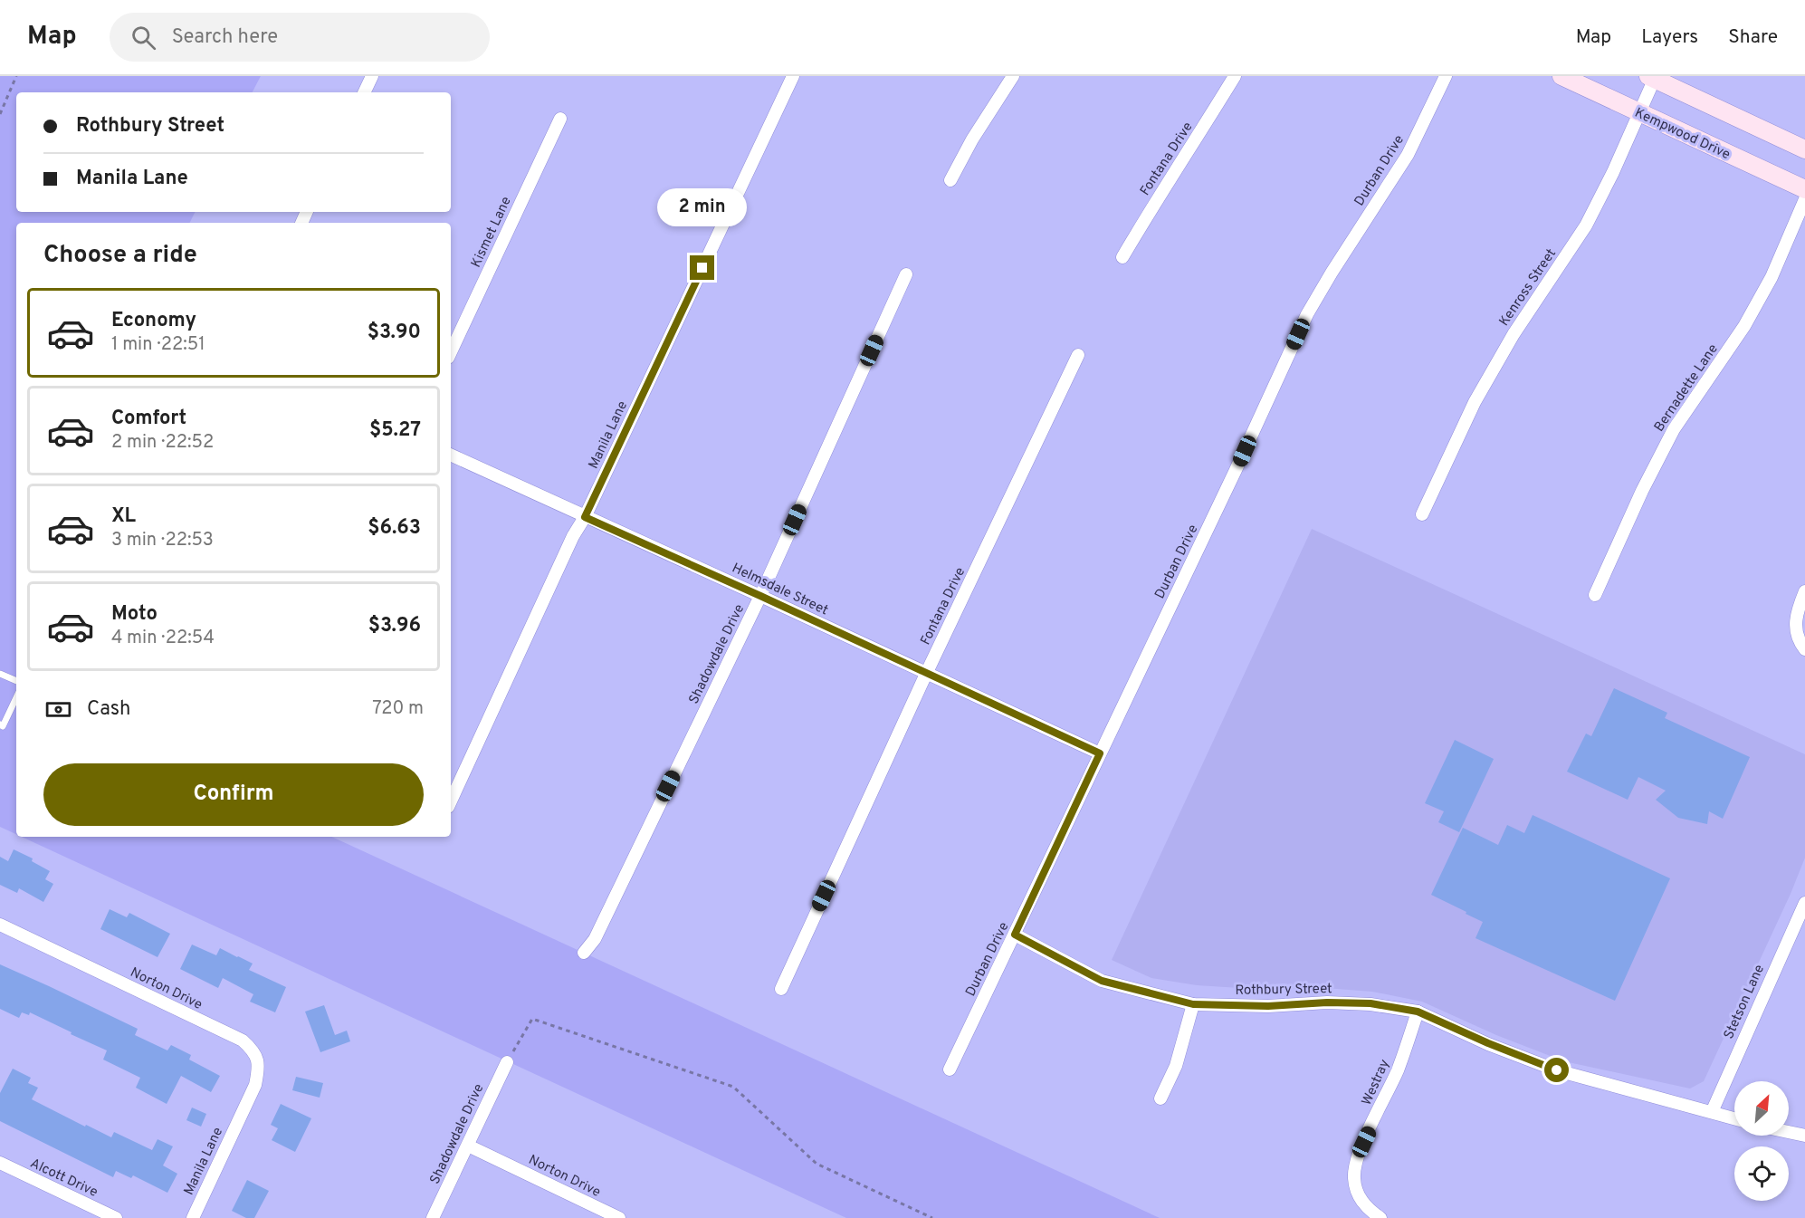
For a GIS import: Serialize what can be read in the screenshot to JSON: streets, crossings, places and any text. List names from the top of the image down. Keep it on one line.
{"streets":{"main road":["Kempwood Drive"],"street":["Fontana Drive","Durban Drive","Kismet Lane","Kenross Street","Bernadette Lane","Manila Lane","Helmsdale Street","Shadowdale Drive","Norton Drive","Rothbury Street","Stetson Lane","Westray","Alcott Drive"]},"crossings":[["Kempwood Drive","Kenross Street"],["Fontana Drive","Helmsdale Street"],["Durban Drive","Helmsdale Street"],["Durban Drive","Rothbury Street"],["Manila Lane","Helmsdale Street"],["Manila Lane","Norton Drive"],["Helmsdale Street","Shadowdale Drive"],["Shadowdale Drive","Norton Drive"],["Rothbury Street","Stetson Lane"],["Rothbury Street","Westray"]],"north":"top right","page":{"header":"Map","search":"Search here","nav":["Map","Layers","Share"],"banner":["Rothbury Street","Manila Lane"],"bubble":"2 min","heading":"Choose a ride","list":[{"name":"Economy","note":"1 min · 22:51","value":"$3.90"},{"name":"Comfort","note":"2 min · 22:52","value":"$5.27"},{"name":"XL","note":"3 min · 22:53","value":"$6.63"},{"name":"Moto","note":"4 min · 22:54","value":"$3.96"}],"pay":["Cash","720 m"],"buttons":"Confirm"}}
